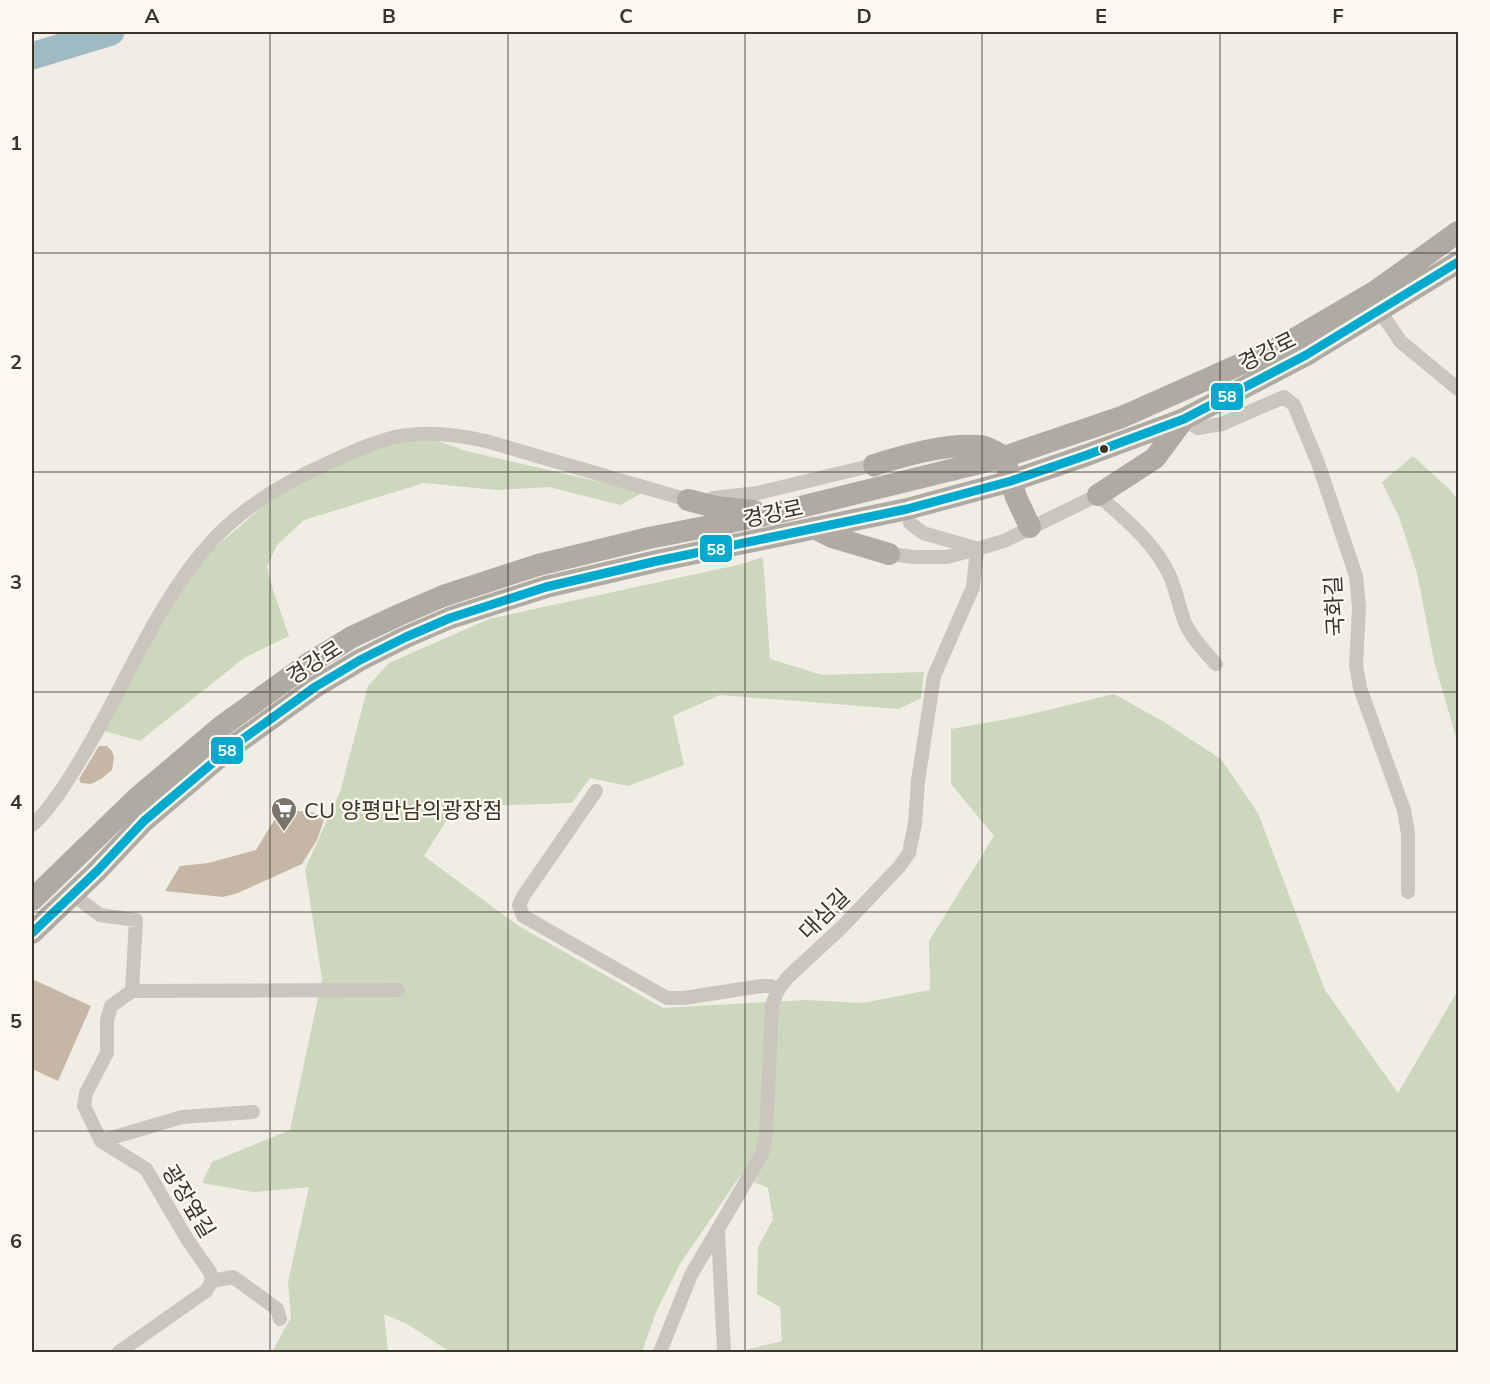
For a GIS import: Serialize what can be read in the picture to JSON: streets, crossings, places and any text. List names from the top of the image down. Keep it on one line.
{"streets":{"highway":["경강로"],"street":["국화길","대심길","광장옆길"]},"crossings":[["경강로","국화길"]],"places":{"supermarket":["CU 양평만남의광장점"]},"lines":["transit line 58"],"grid":{"columns":["A","B","C","D","E","F"],"rows":["1","2","3","4","5","6"]}}
